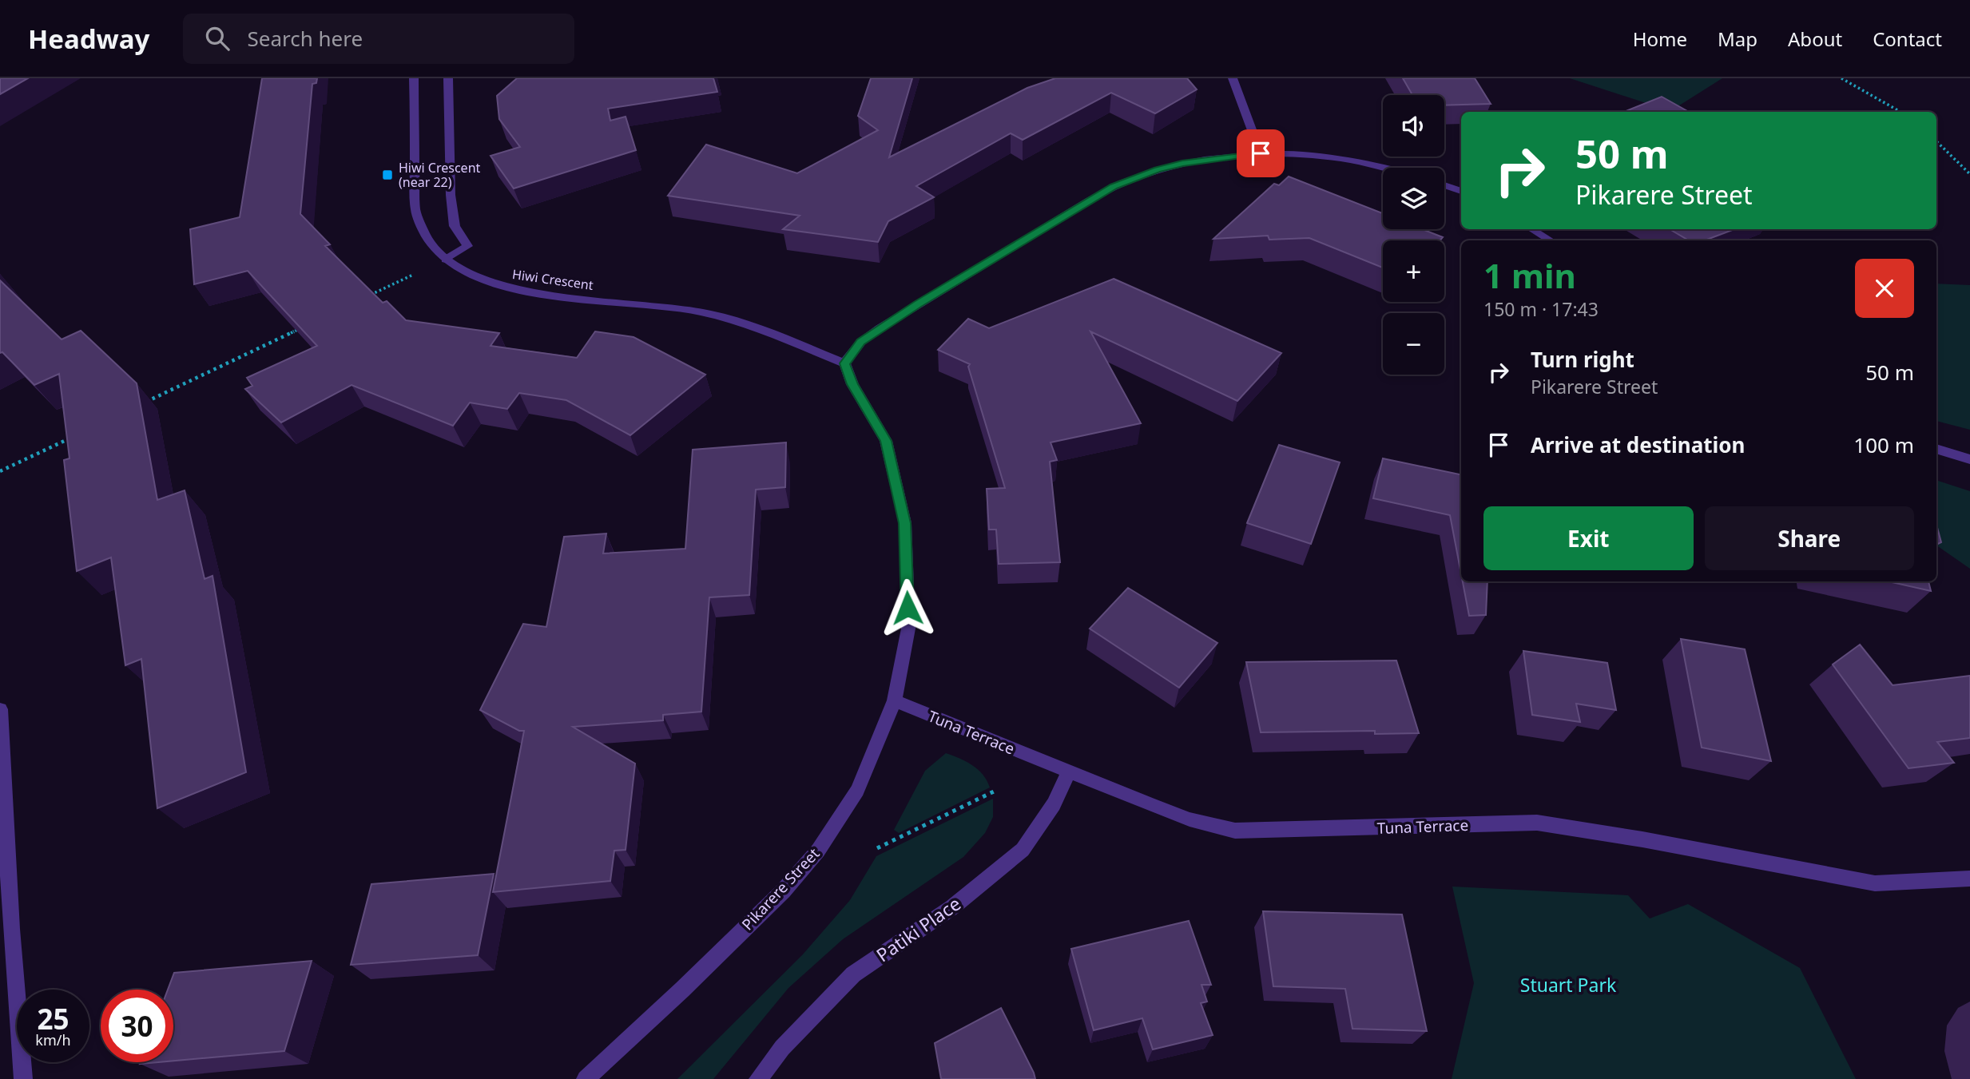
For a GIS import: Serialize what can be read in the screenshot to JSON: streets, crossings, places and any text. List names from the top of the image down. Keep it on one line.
{"streets":{"street":["Hiwi Crescent","Tuna Terrace","Pikarere Street","Patiki Place"]},"crossings":[["Hiwi Crescent","Pikarere Street"],["Tuna Terrace","Pikarere Street"],["Tuna Terrace","Patiki Place"]],"parks":["Stuart Park"],"places":{"transit":["Hiwi Crescent (near 22)"]},"page":{"header":"Headway","search":"Search here","nav":["Home","Map","About","Contact"],"map_buttons":["+","−"],"turn":["50 m","Pikarere Street"],"heading":["1 min","150 m · 17:43"],"list":[{"name":"Turn right","note":"Pikarere Street","value":"50 m"},{"name":"Arrive at destination","value":"100 m"}],"buttons":["Exit","Share"],"speed":"25 km/h","limit":"30"}}
